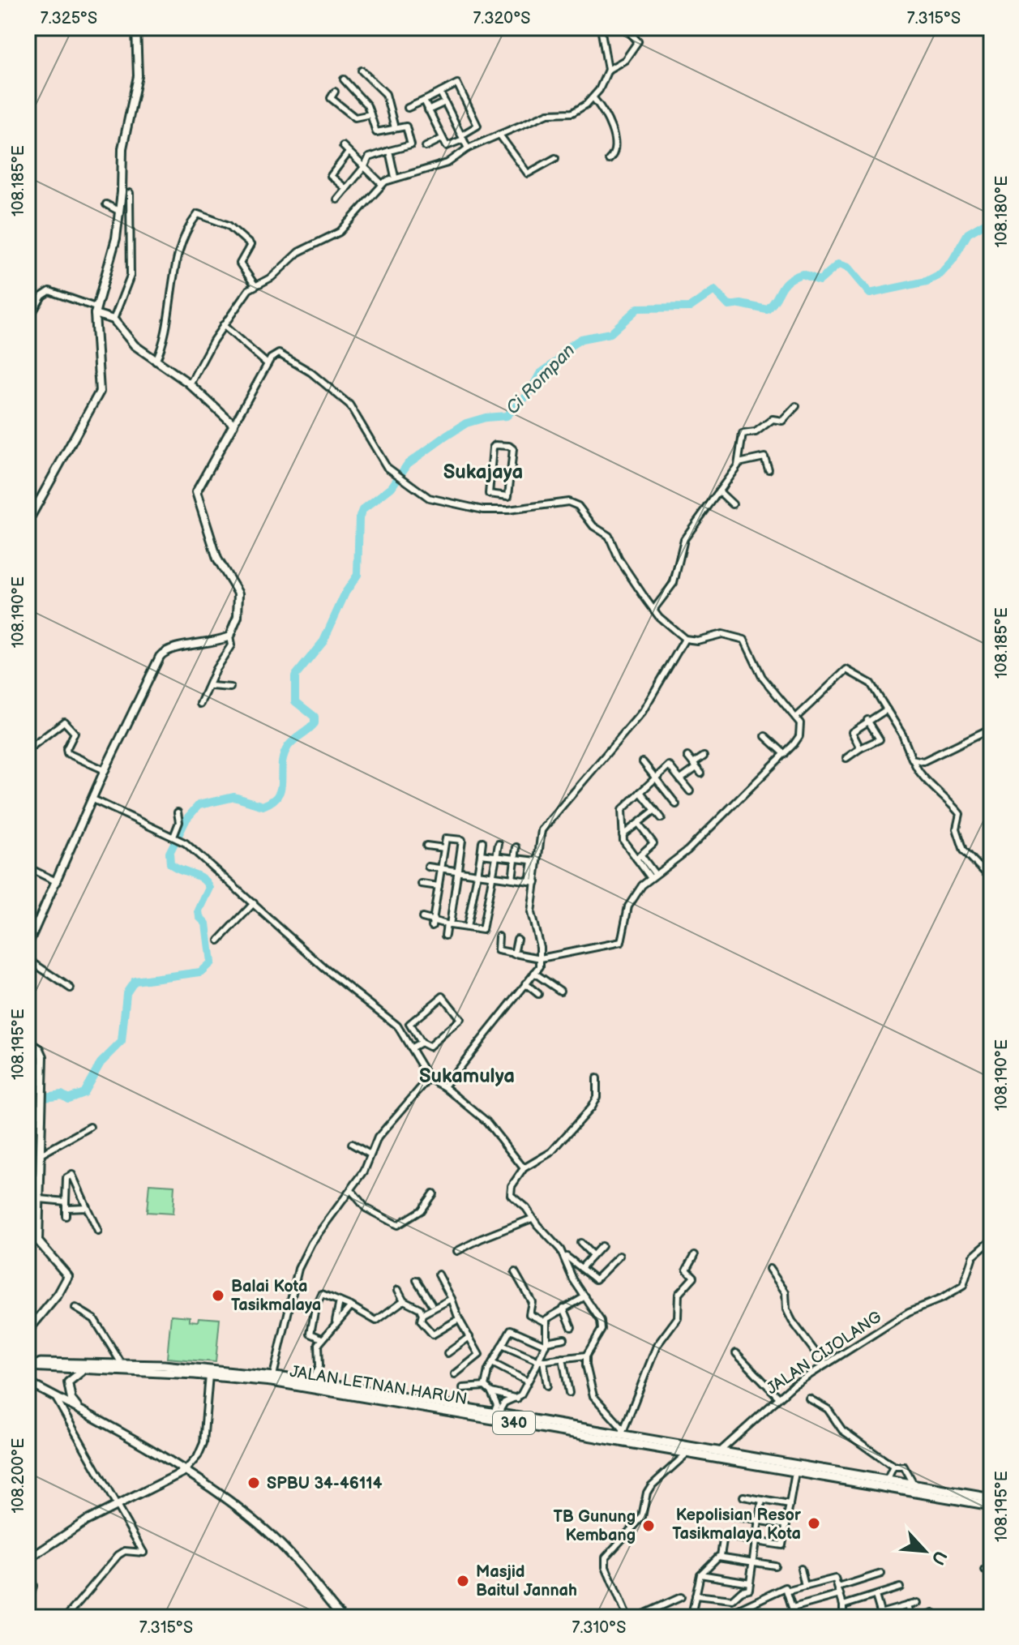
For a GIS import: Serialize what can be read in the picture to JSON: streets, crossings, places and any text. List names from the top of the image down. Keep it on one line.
{"streets":{"main road":["JALAN LETNAN HARUN","340"],"street":["JALAN CIJOLANG"]},"crossings":[["JALAN CIJOLANG","JALAN LETNAN HARUN"]],"districts":["Sukajaya","Sukamulya"],"water":["Ci Rompan"],"places":["Balai Kota Tasikmalaya","SPBU 34-46114","Kepolisian Resor Tasikmalaya Kota","TB Gunung Kembang","Masjid Baitul Jannah"],"north":"bottom right","coordinates":["7.325°S","7.320°S","7.315°S","108.185°E","108.180°E","108.190°E","108.195°E","108.200°E","7.310°S"]}
